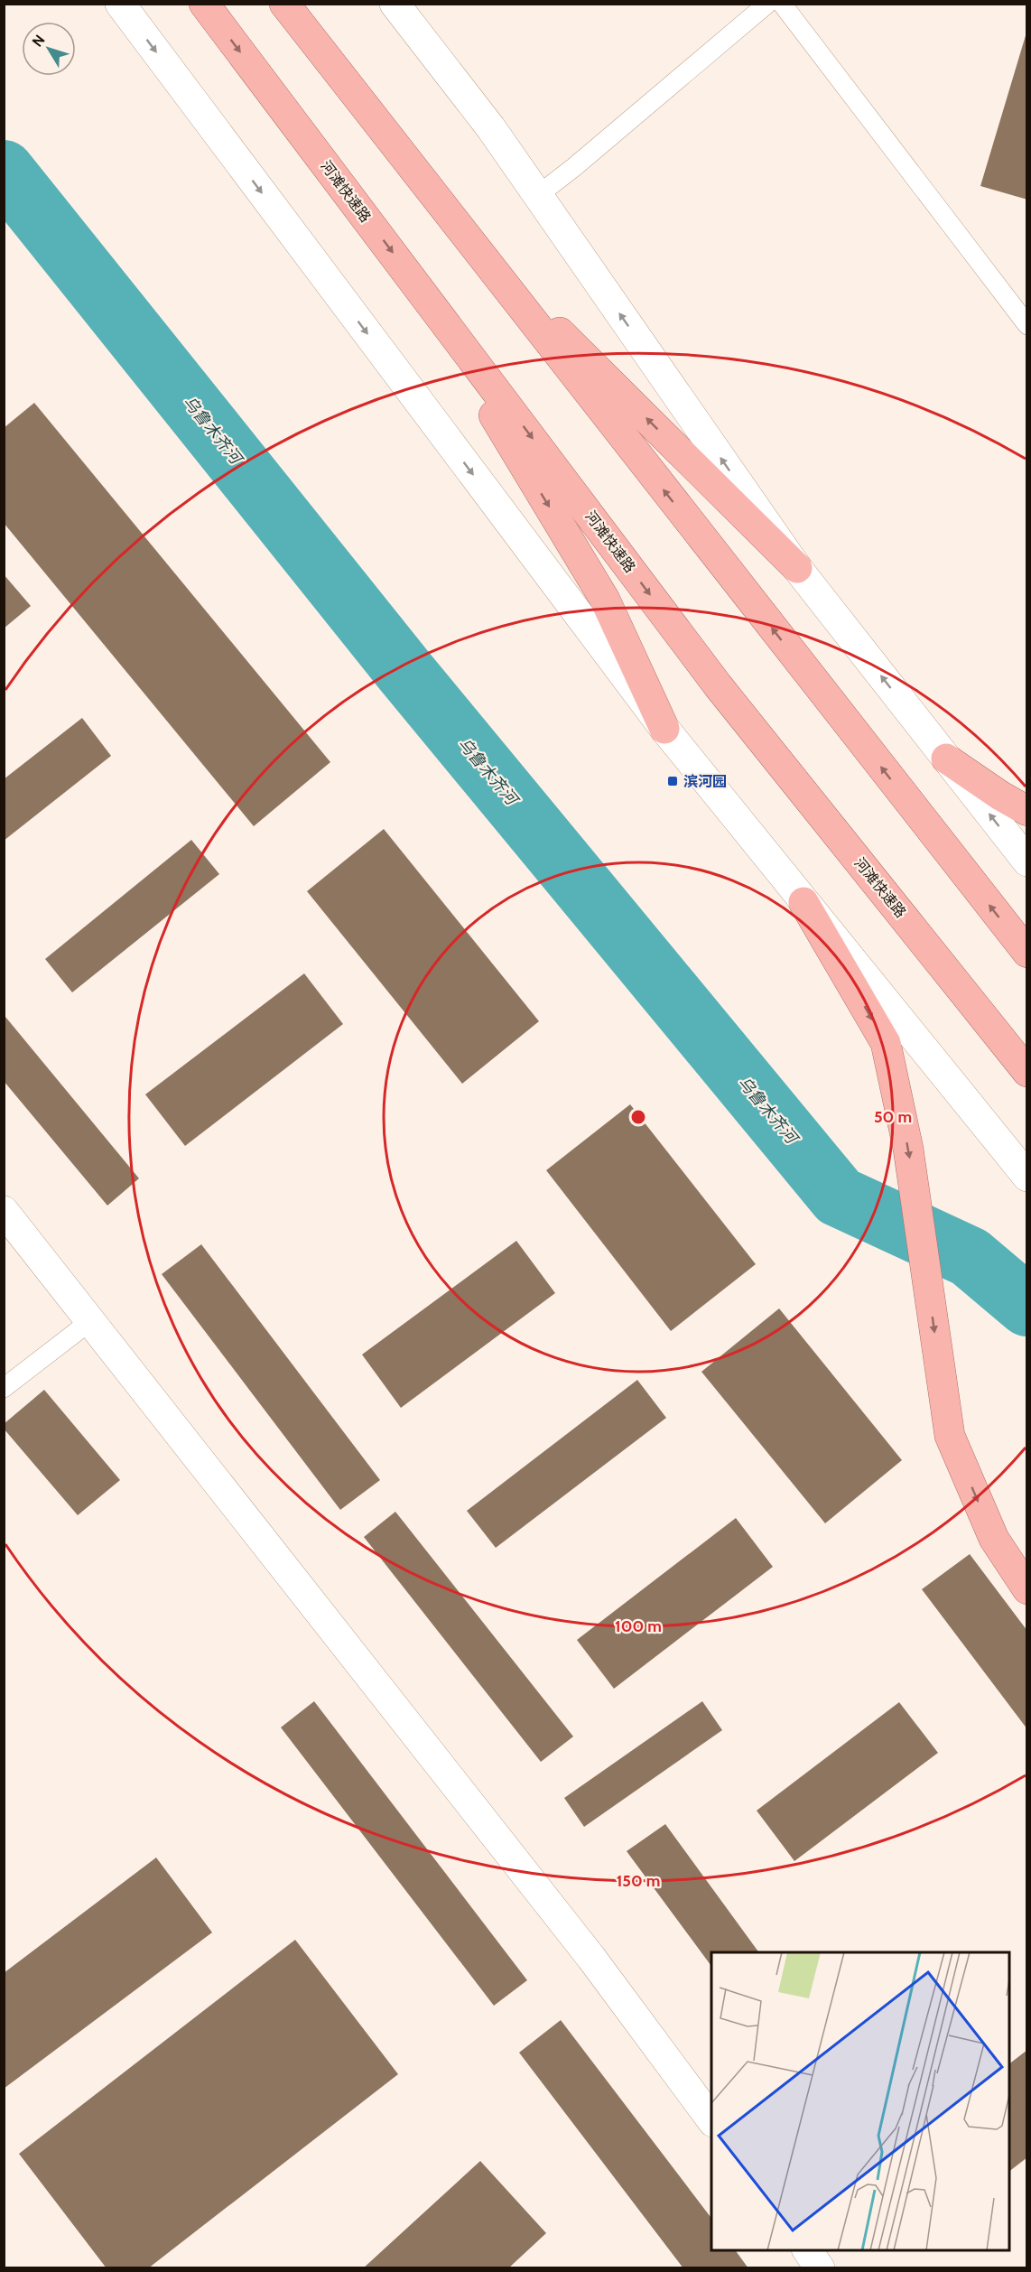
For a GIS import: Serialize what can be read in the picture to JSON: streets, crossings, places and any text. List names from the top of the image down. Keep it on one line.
{"streets":{"highway":["河滩快速路"]},"water":["乌鲁木齐河"],"places":{"transit":["滨河园"]},"north":"top left","rings":["50 m","100 m","150 m"]}
